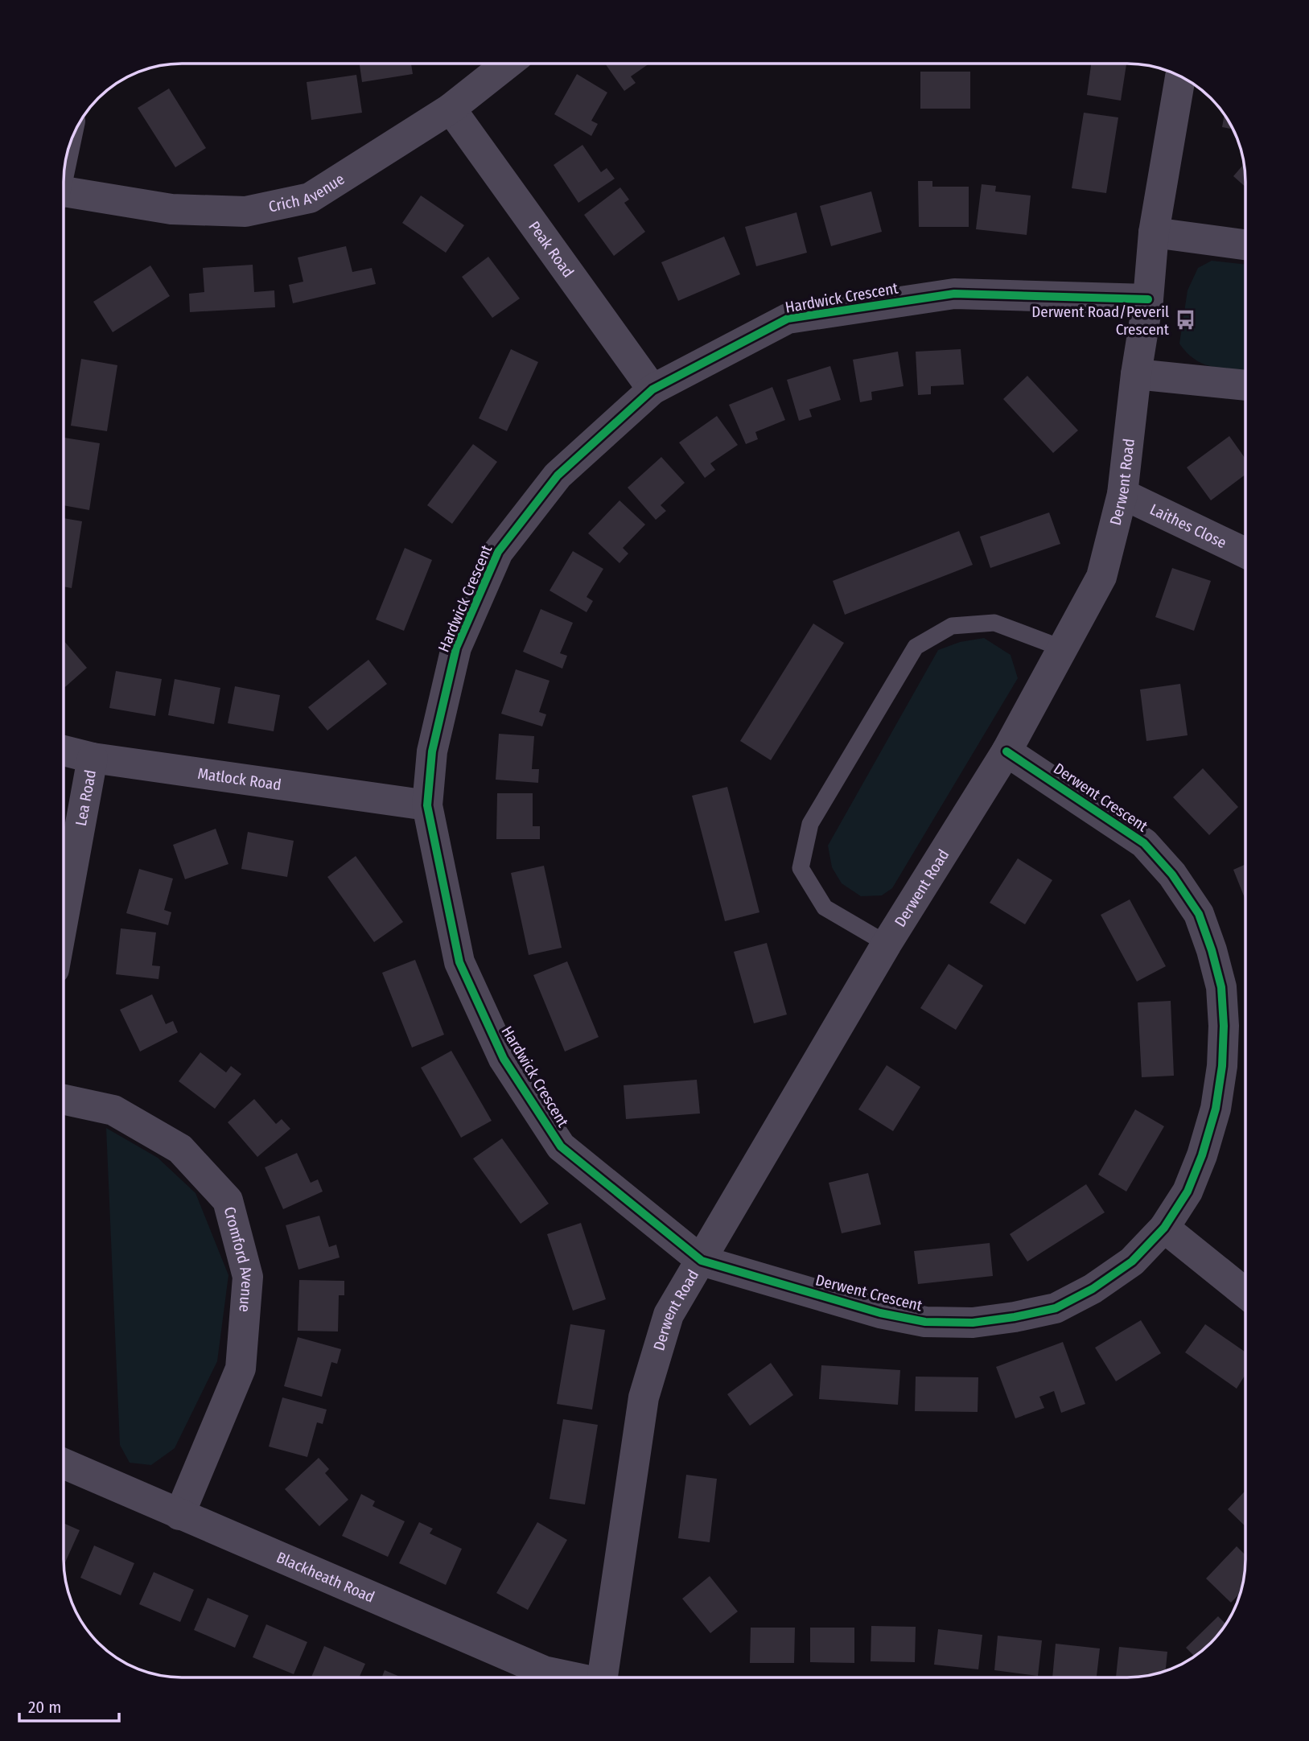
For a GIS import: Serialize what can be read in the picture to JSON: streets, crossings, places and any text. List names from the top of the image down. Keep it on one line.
{"streets":{"street":["Crich Avenue","Peak Road","Hardwick Crescent","Derwent Road","Laithes Close","Matlock Road","Lea Road","Derwent Crescent","Cromford Avenue","Blackheath Road"]},"crossings":[["Crich Avenue","Peak Road"],["Peak Road","Hardwick Crescent"],["Hardwick Crescent","Derwent Road"],["Hardwick Crescent","Matlock Road"],["Hardwick Crescent","Derwent Crescent"],["Derwent Road","Laithes Close"],["Derwent Road","Derwent Crescent"],["Matlock Road","Lea Road"],["Cromford Avenue","Blackheath Road"]],"places":{"bus stop":["Derwent Road/Peveril Crescent"]},"scale_bar":"20 m"}
